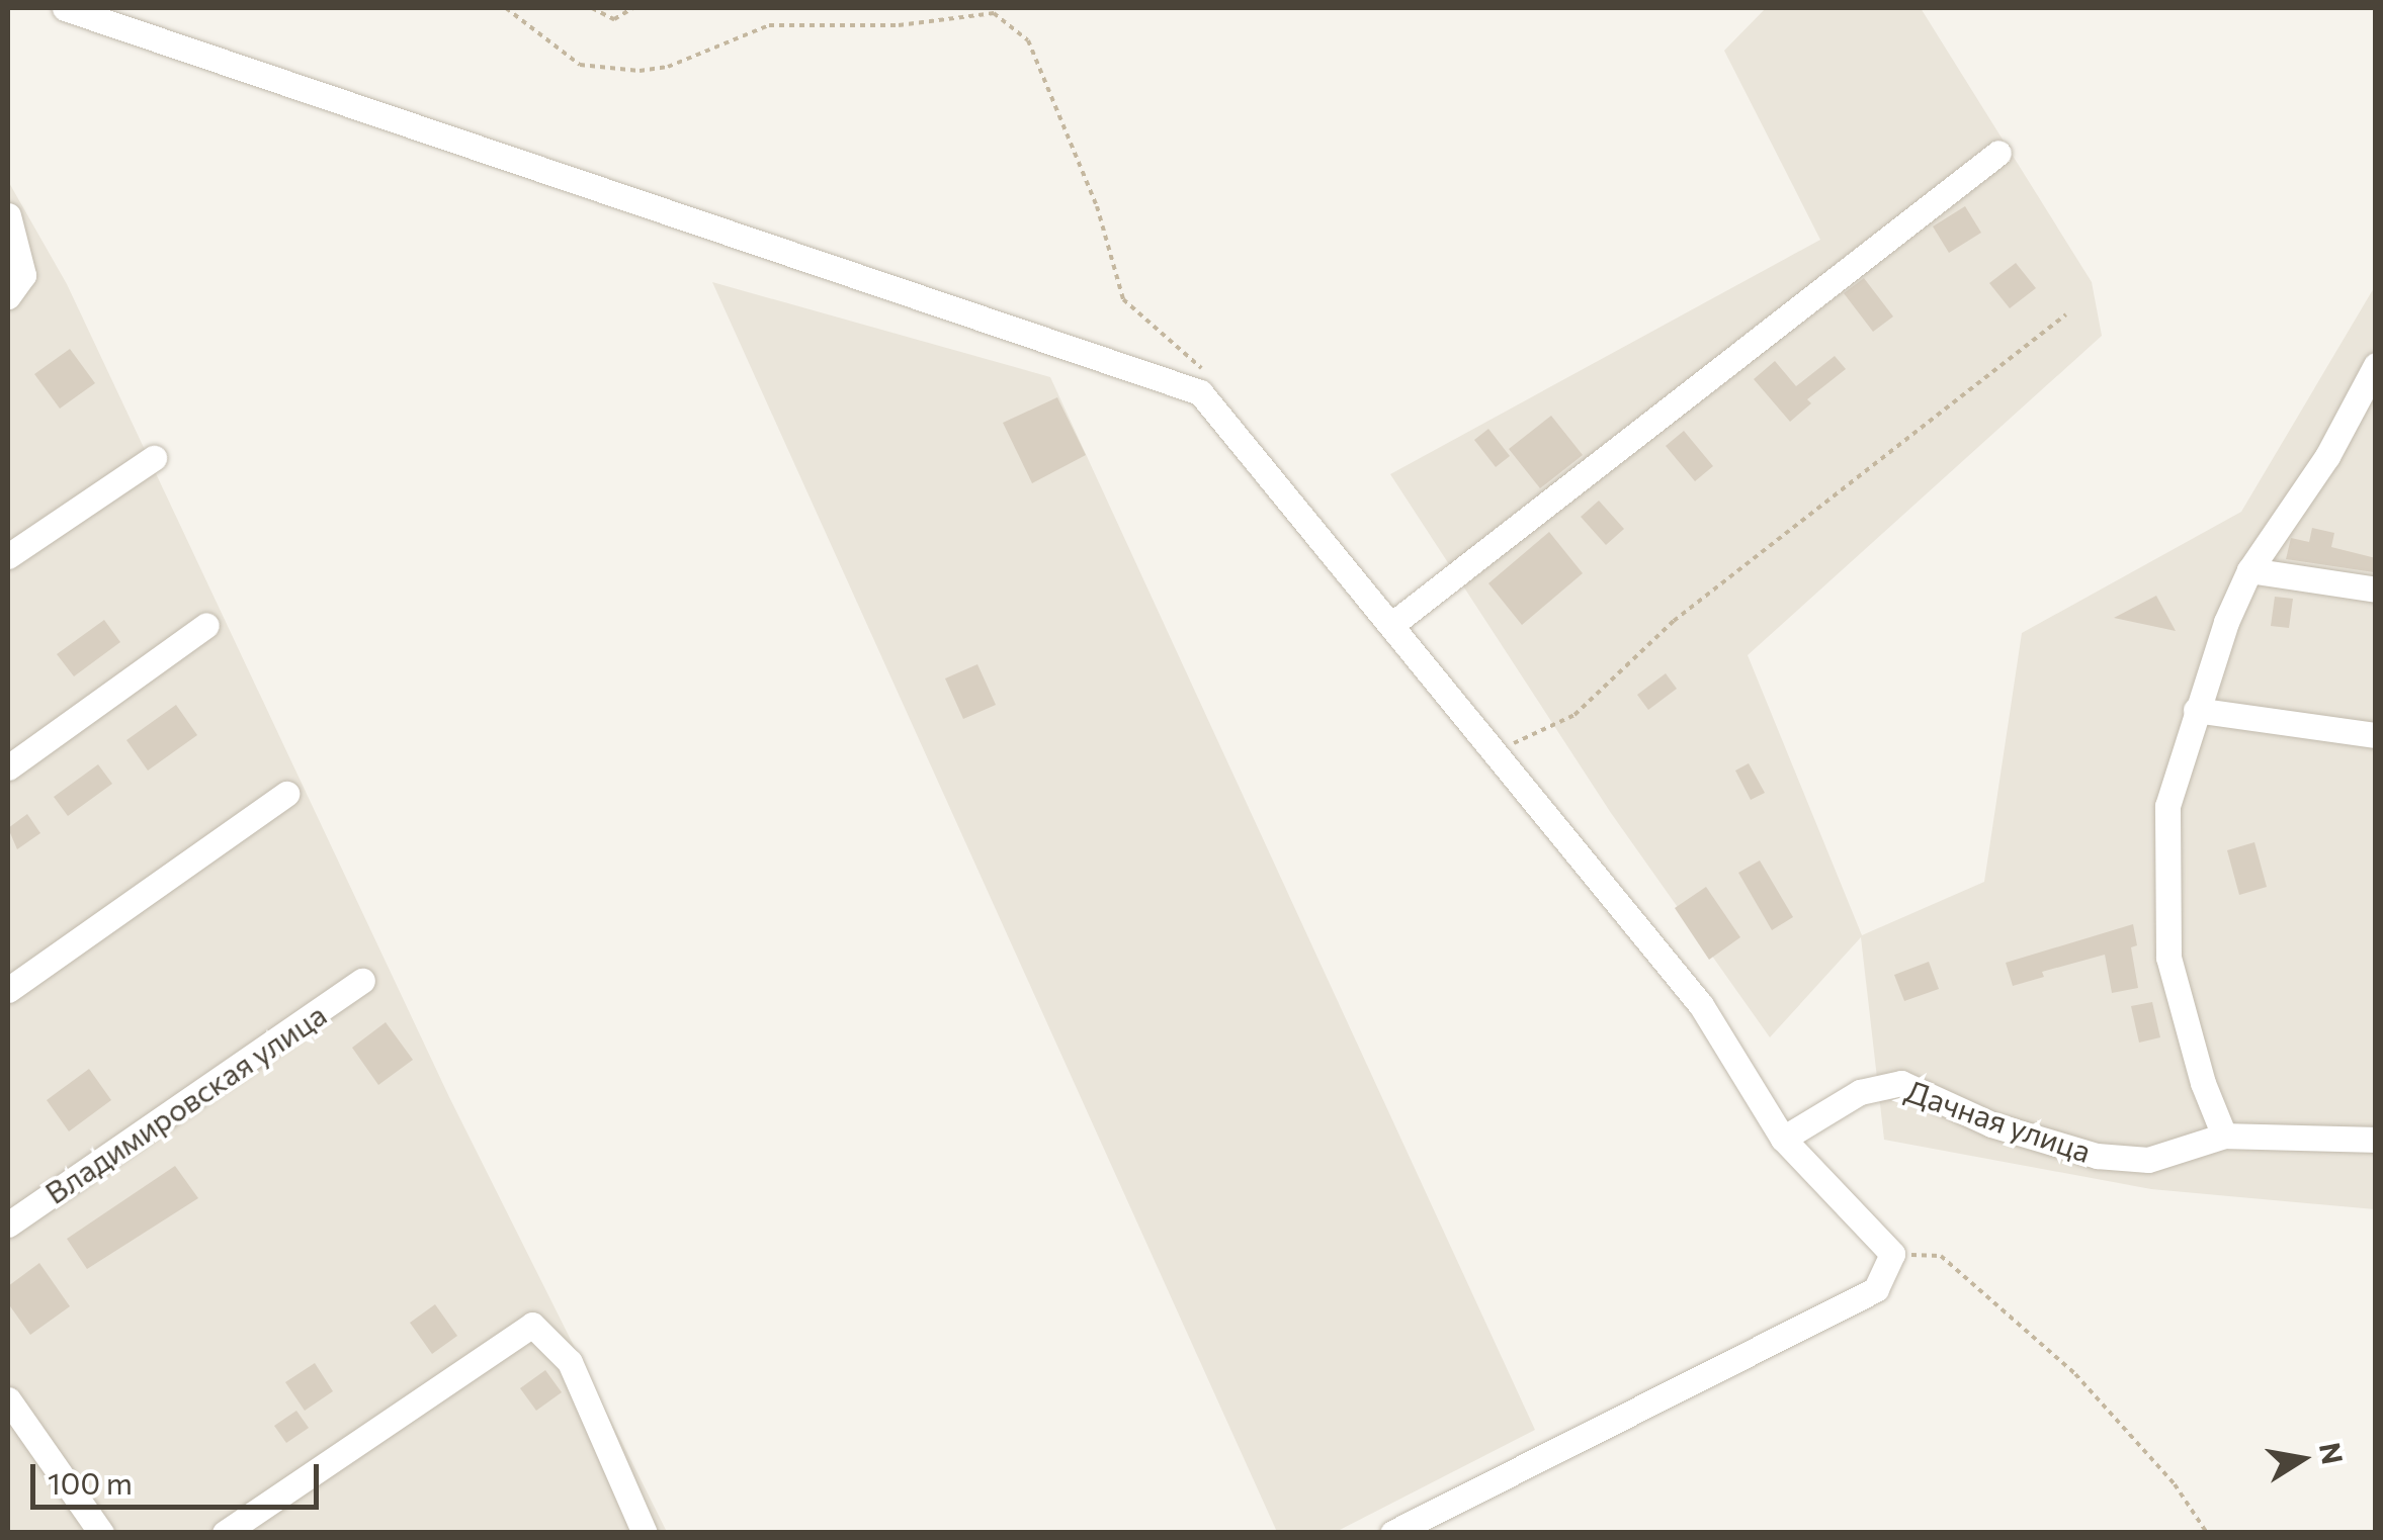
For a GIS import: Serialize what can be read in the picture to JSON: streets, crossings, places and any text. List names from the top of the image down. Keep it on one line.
{"streets":{"street":["Владимировская улица","Дачная улица"]},"scale_bar":"100 m","north":"right"}
